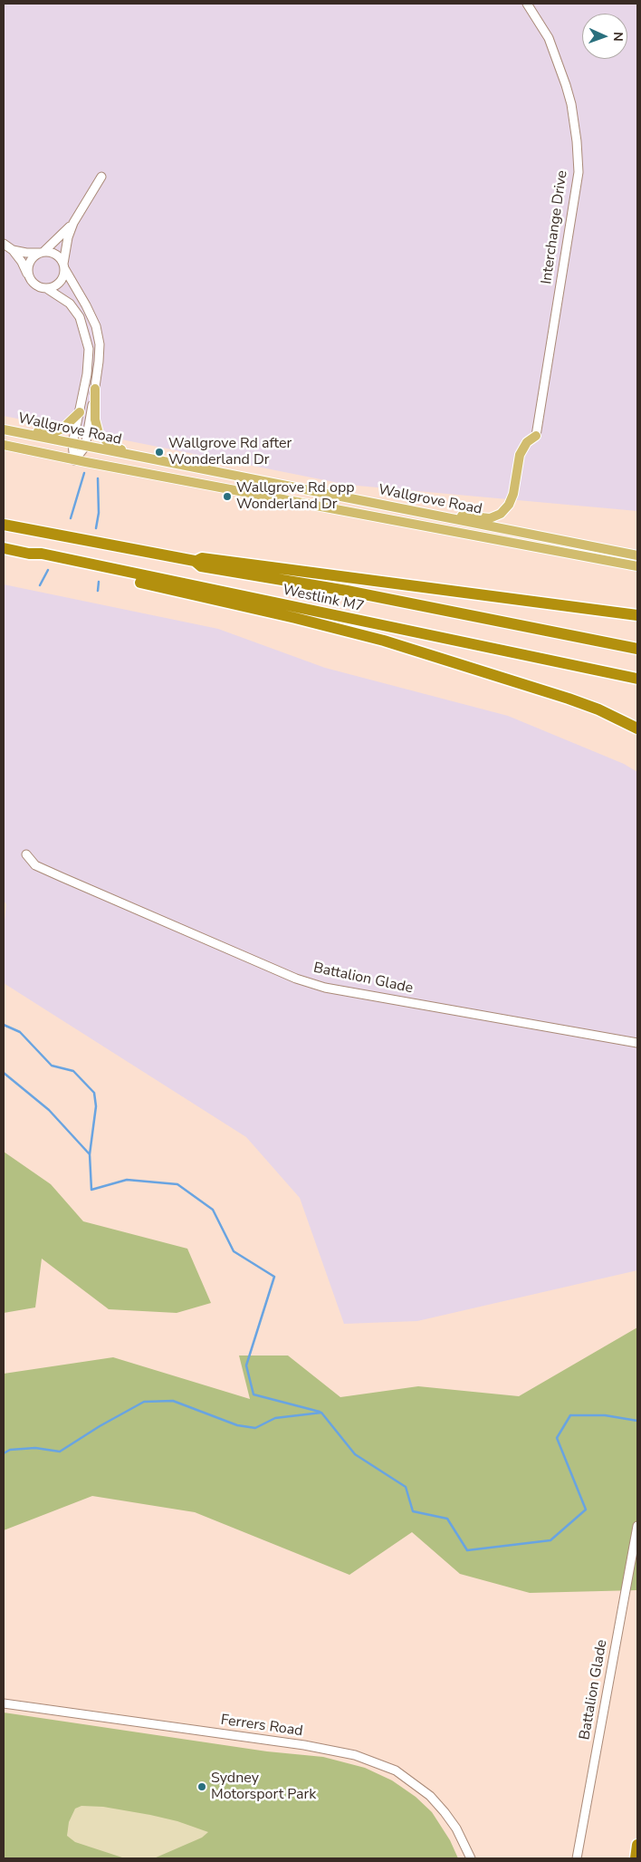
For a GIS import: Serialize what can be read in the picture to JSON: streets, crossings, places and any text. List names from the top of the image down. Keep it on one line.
{"streets":{"highway":["Westlink M7"],"main road":["Wallgrove Road"],"street":["Interchange Drive","Battalion Glade","Ferrers Road"]},"places":["Wallgrove Rd after Wonderland Dr","Wallgrove Rd opp Wonderland Dr","Sydney Motorsport Park"],"north":"right"}
